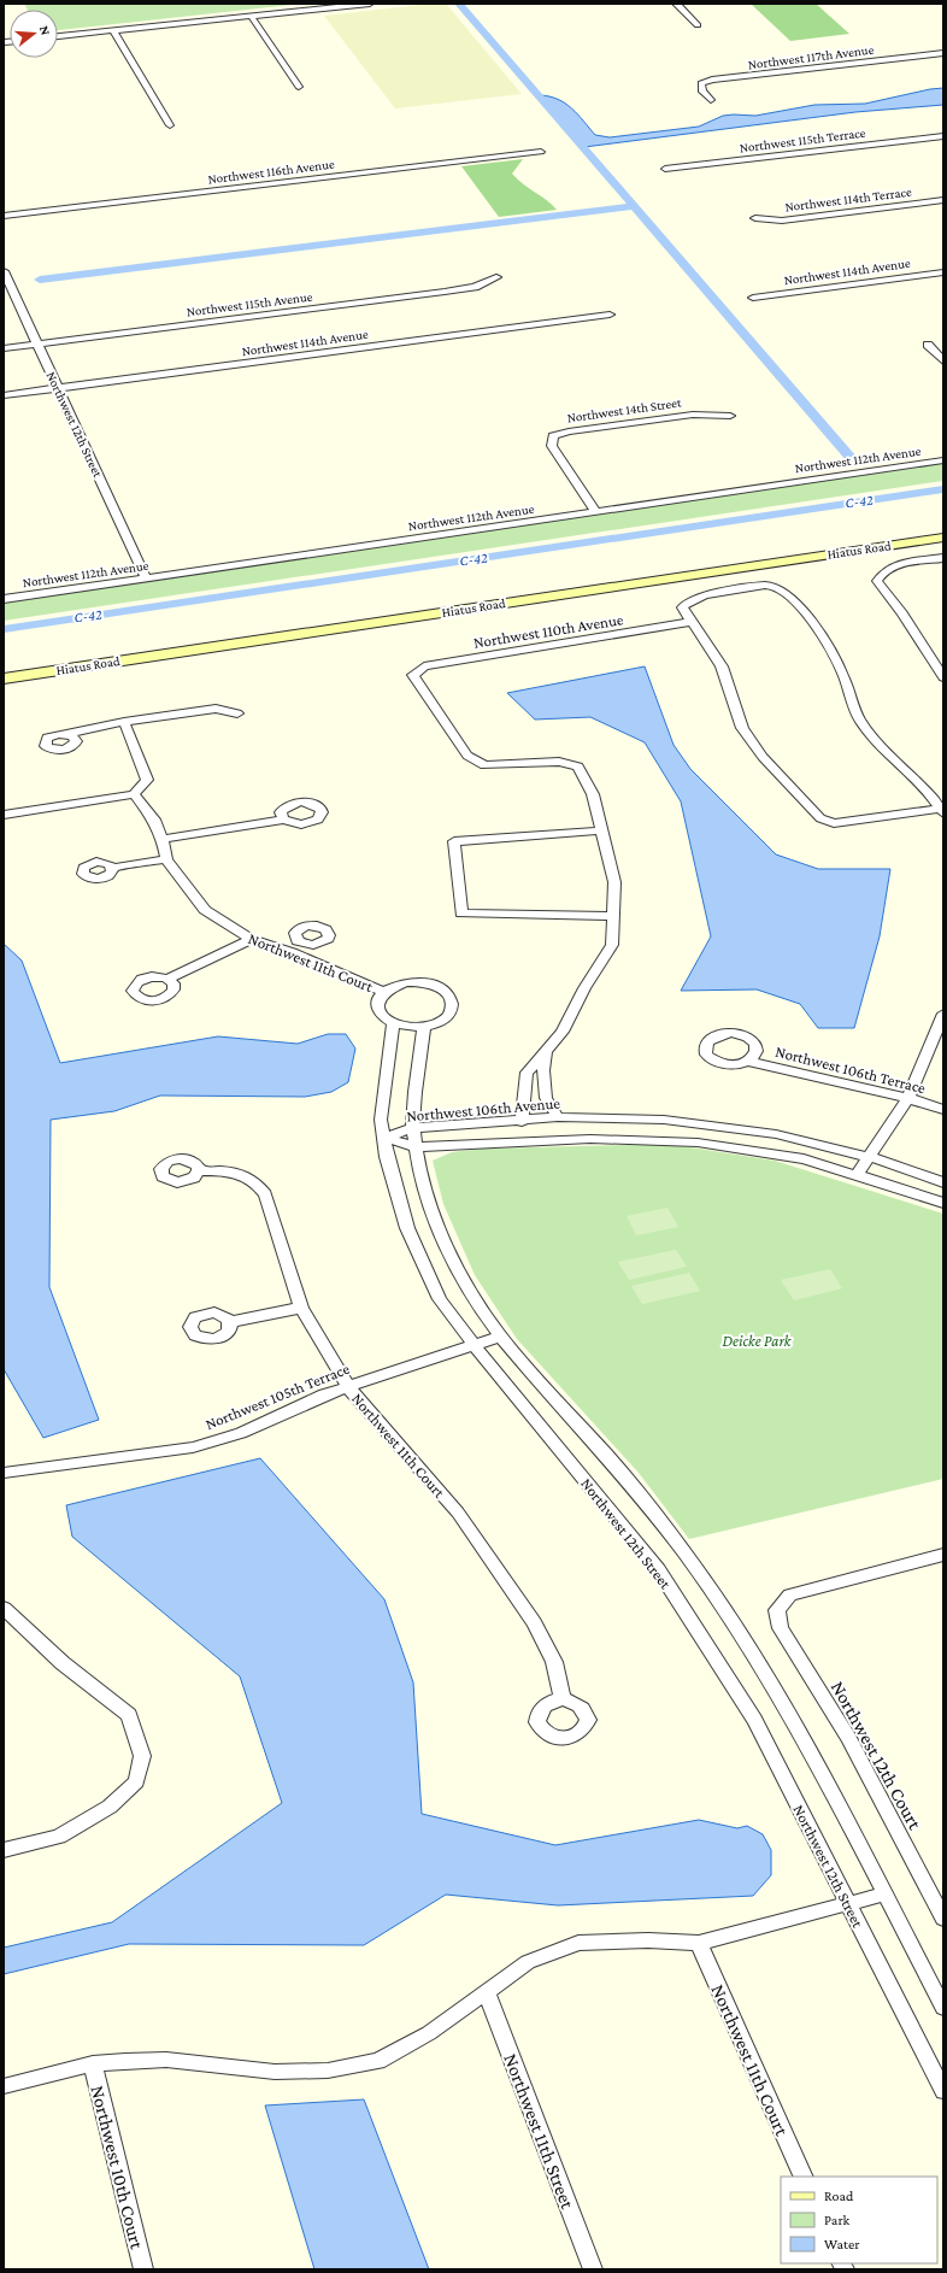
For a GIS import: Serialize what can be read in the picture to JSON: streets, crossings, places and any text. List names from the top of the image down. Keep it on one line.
{"streets":{"main road":["Hiatus Road"],"street":["Northwest 117th Avenue","Northwest 115th Terrace","Northwest 116th Avenue","Northwest 114th Terrace","Northwest 114th Avenue","Northwest 115th Avenue","Northwest 14th Street","Northwest 12th Street","Northwest 112th Avenue","Northwest 110th Avenue","Northwest 11th Court","Northwest 106th Terrace","Northwest 106th Avenue","Northwest 105th Terrace","Northwest 12th Court","Northwest 11th Street","Northwest 10th Court"]},"crossings":[["Northwest 114th Avenue","Northwest 12th Street"],["Northwest 115th Avenue","Northwest 12th Street"],["Northwest 14th Street","Northwest 112th Avenue"],["Northwest 12th Street","Northwest 112th Avenue"],["Northwest 12th Street","Northwest 11th Court"],["Northwest 12th Street","Northwest 106th Avenue"],["Northwest 12th Street","Northwest 105th Terrace"],["Northwest 11th Court","Northwest 105th Terrace"]],"water":["C-42"],"parks":["Deicke Park"],"legend":["Road","Park","Water"],"north":"right"}
